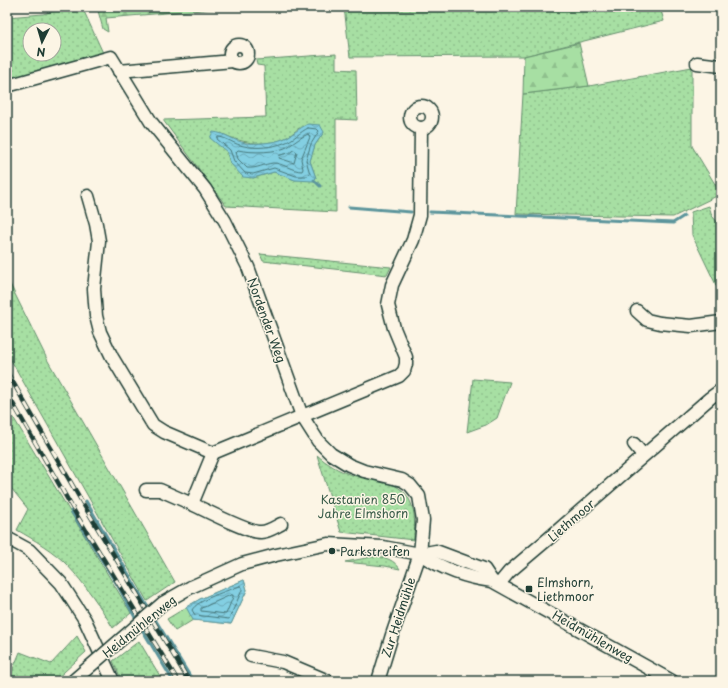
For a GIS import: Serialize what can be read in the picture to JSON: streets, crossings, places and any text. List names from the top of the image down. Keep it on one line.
{"streets":{"street":["Nordender Weg","Liethmoor","Zur Heidmühle","Heidmühlenweg"]},"crossings":[["Nordender Weg","Zur Heidmühle"],["Nordender Weg","Heidmühlenweg"],["Liethmoor","Heidmühlenweg"],["Zur Heidmühle","Heidmühlenweg"]],"parks":["Kastanien 850 Jahre Elmshorn"],"places":{"other":["Parkstreifen"],"transit":["Elmshorn, Liethmoor"]},"north":"bottom"}
